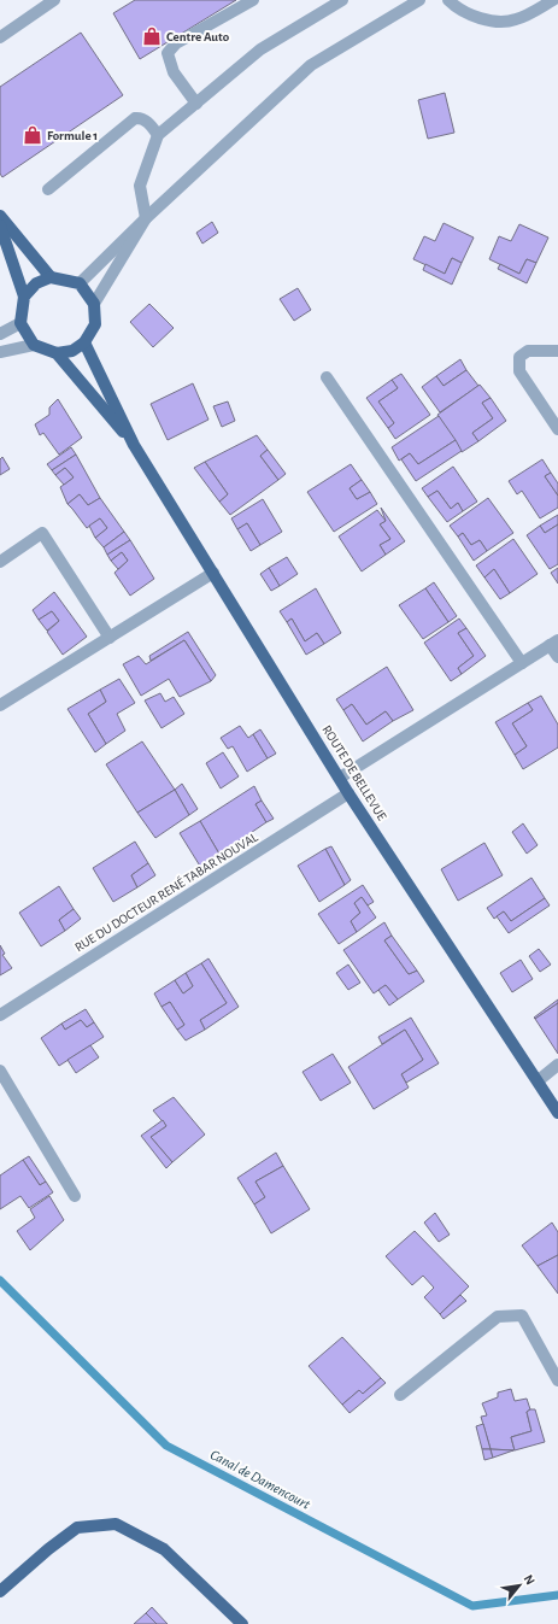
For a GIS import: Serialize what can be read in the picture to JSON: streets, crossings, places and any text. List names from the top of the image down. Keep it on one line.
{"streets":{"main road":["ROUTE DE BELLEVUE"],"street":["RUE DU DOCTEUR RENÉ TABAR NOUVAL"]},"crossings":[["ROUTE DE BELLEVUE","RUE DU DOCTEUR RENÉ TABAR NOUVAL"]],"water":["Canal de Damencourt"],"places":{"shop":["Centre Auto","Formule 1"]},"north":"top right"}
